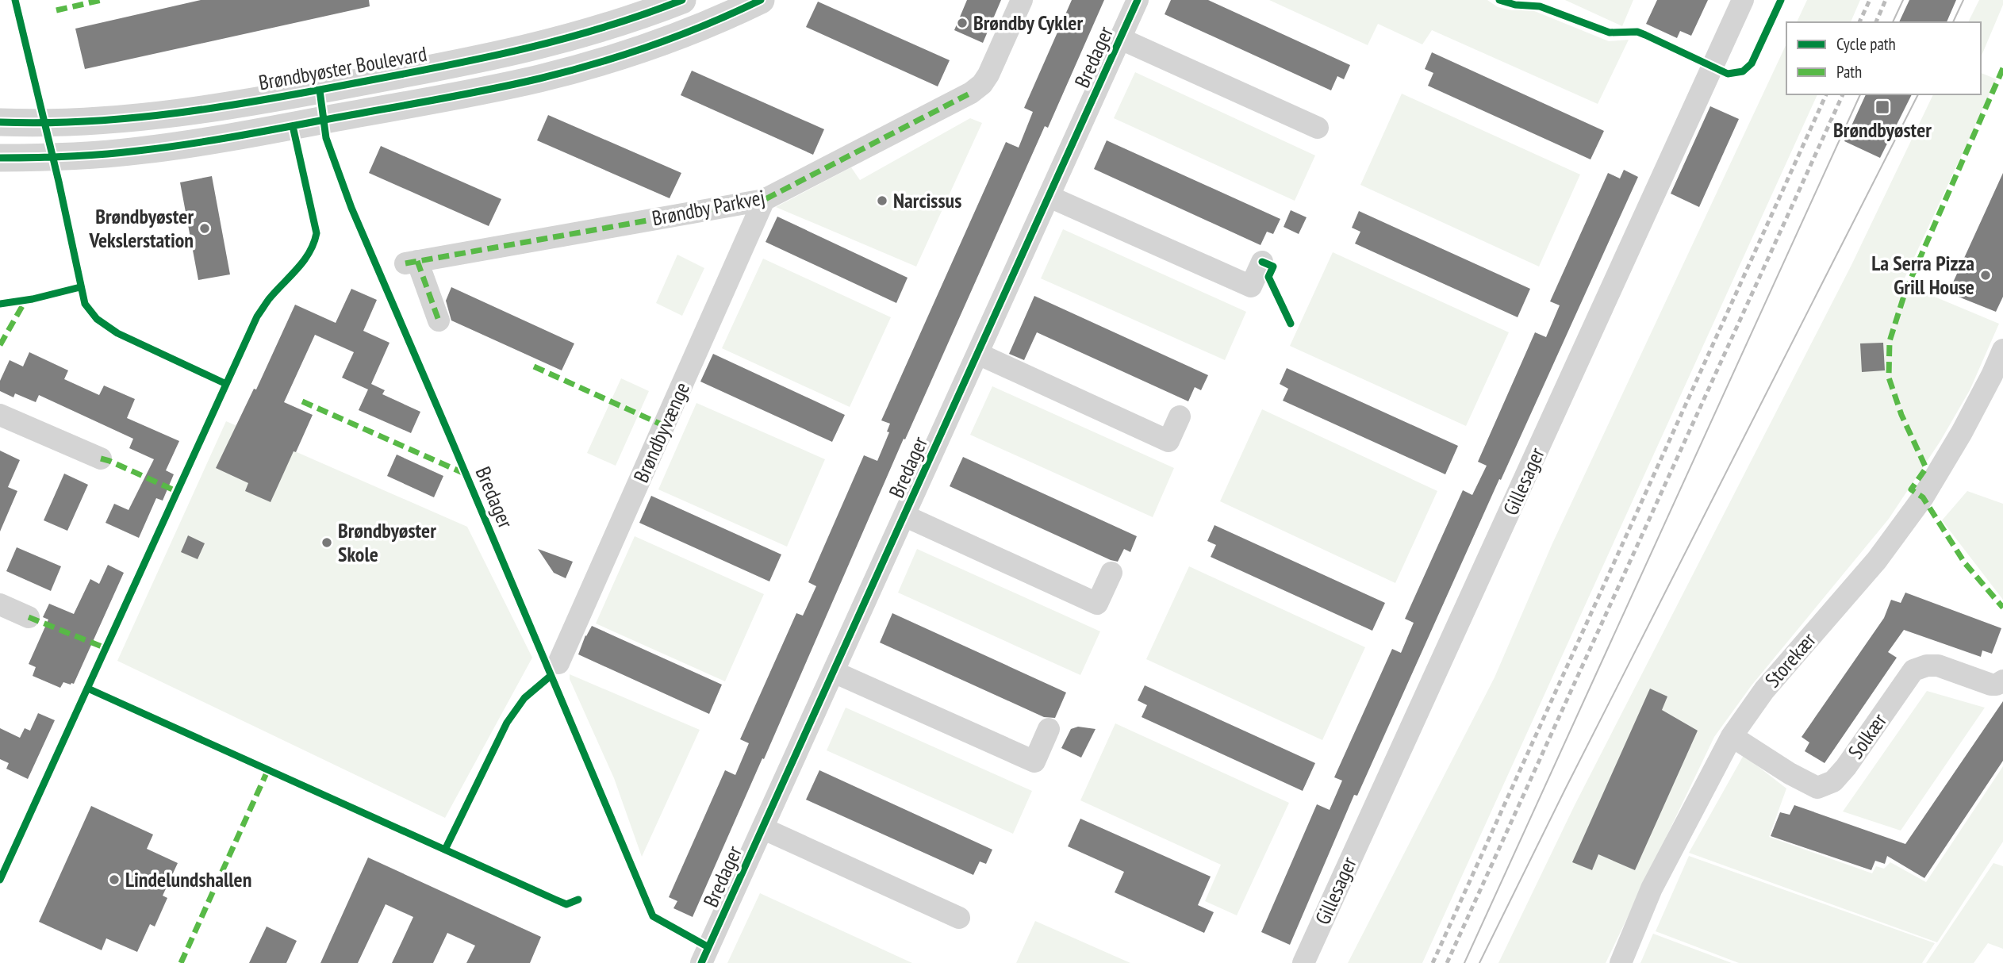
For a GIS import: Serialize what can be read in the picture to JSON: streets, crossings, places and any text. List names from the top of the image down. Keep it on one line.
{"streets":{"street":["Bredager","Brøndbyøster Boulevard","Brøndby Parkvej","Brøndbyvænge","Gillesager","Storekær","Solkær"]},"crossings":[["Brøndby Parkvej","Brøndbyvænge"],["Storekær","Solkær"]],"places":{"other":["Brøndby Cykler","Narcissus","Brøndbyøster Vekslerstation","La Serra Pizza Grill House","Brøndbyøster Skole","Lindelundshallen"],"transit":["Brøndbyøster"]},"legend":["Cycle path","Path"]}
